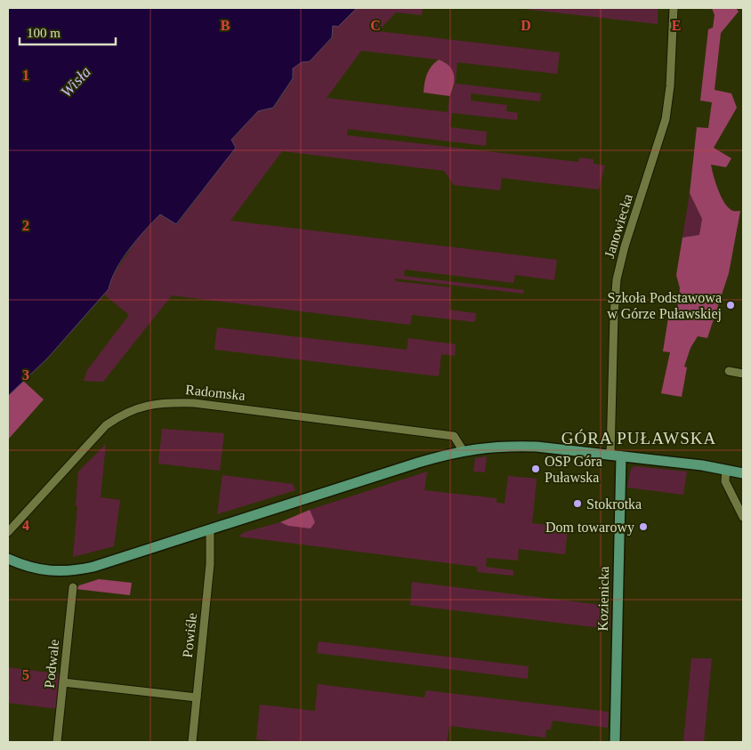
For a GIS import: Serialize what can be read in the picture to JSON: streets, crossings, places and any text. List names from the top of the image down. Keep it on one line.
{"streets":{"main road":["Kozienicka"],"street":["Janowiecka","Radomska","Powiśle","Podwale"]},"crossings":[["Janowiecka","Kozienicka"]],"districts":["GÓRA PUŁAWSKA"],"water":["Wisła"],"places":["Szkoła Podstawowa w Górze Puławskiej","OSP Góra Puławska","Stokrotka","Dom towarowy"],"scale_bar":"100 m","grid":{"columns":["B","C","D","E"],"rows":["1","2","3","4","5"]}}
